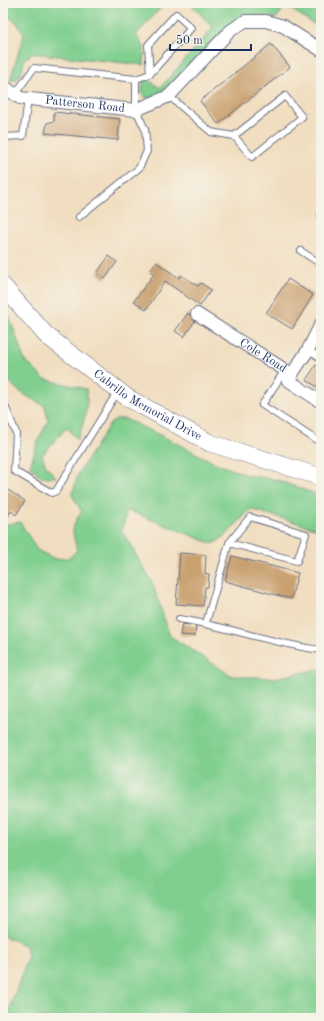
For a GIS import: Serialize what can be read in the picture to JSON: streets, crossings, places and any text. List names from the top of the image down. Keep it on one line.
{"streets":{"main road":["Cabrillo Memorial Drive"],"street":["Patterson Road","Cole Road"]},"scale_bar":"50 m"}
